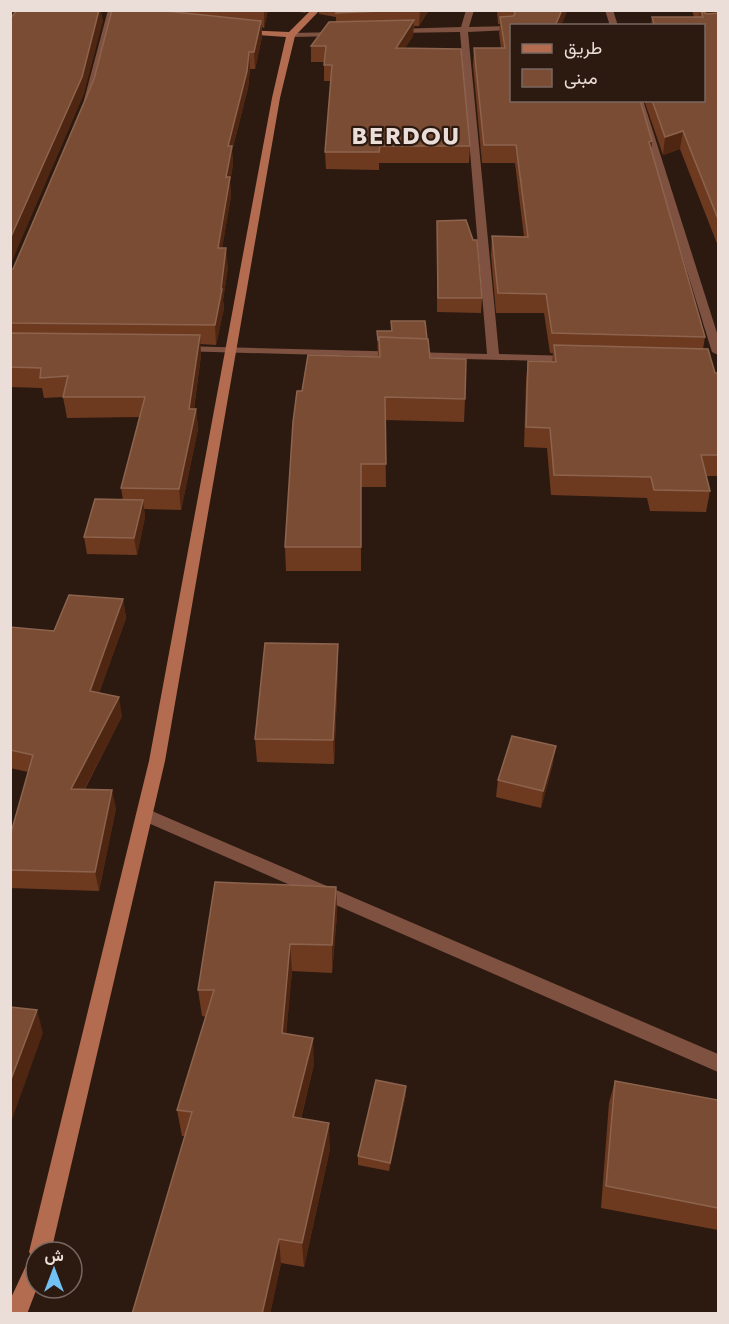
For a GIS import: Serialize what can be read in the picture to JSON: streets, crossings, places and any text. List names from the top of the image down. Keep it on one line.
{"districts":["BERDOU"],"legend":["طريق","مبنى"],"north":"top"}
